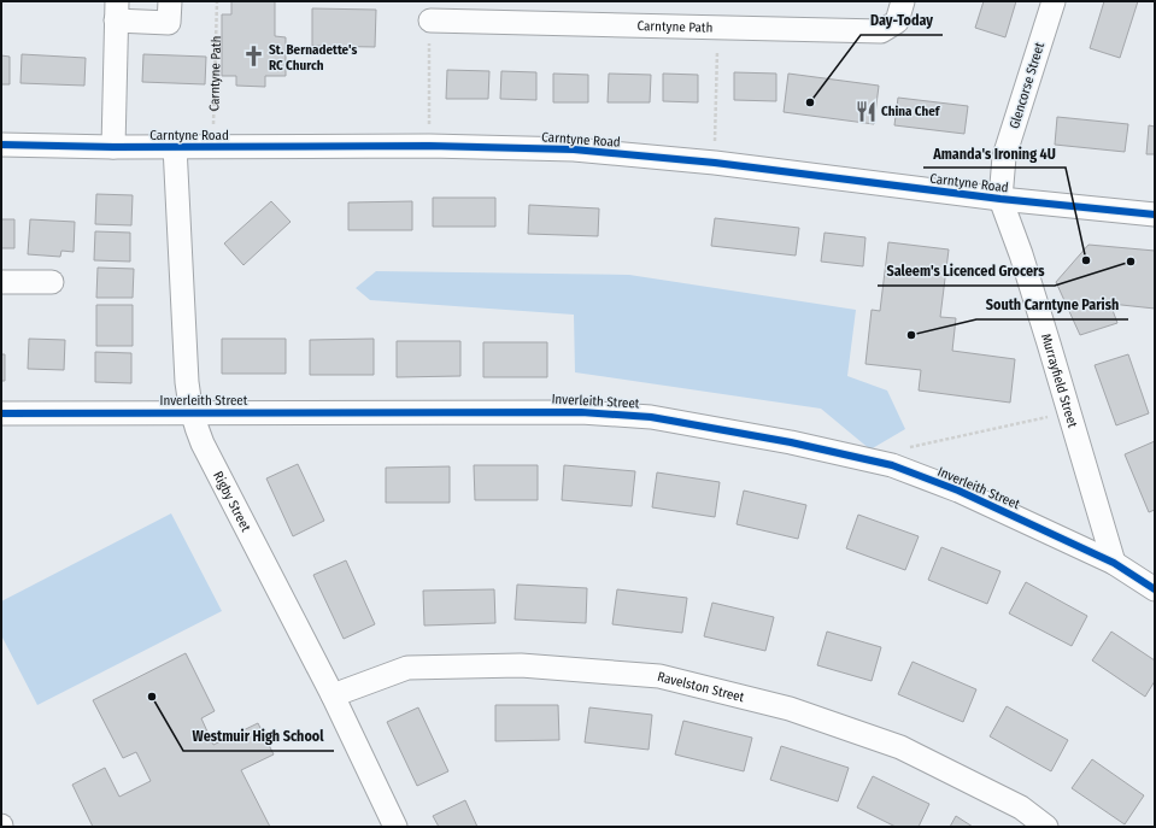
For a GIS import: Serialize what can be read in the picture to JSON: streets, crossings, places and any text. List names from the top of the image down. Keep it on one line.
{"streets":{"street":["Carntyne Path","Glencorse Street","Carntyne Road","Murrayfield Street","Inverleith Street","Rigby Street","Ravelston Street"]},"crossings":[["Carntyne Path","Carntyne Road"],["Glencorse Street","Carntyne Road"],["Glencorse Street","Murrayfield Street"],["Carntyne Road","Murrayfield Street"],["Carntyne Road","Rigby Street"],["Murrayfield Street","Inverleith Street"],["Inverleith Street","Rigby Street"],["Rigby Street","Ravelston Street"]],"places":{"church":["St. Bernadette's RC Church"],"other":["Day-Today","Amanda's Ironing 4U","Saleem's Licenced Grocers","South Carntyne Parish","Westmuir High School"],"restaurant":["China Chef"]}}
